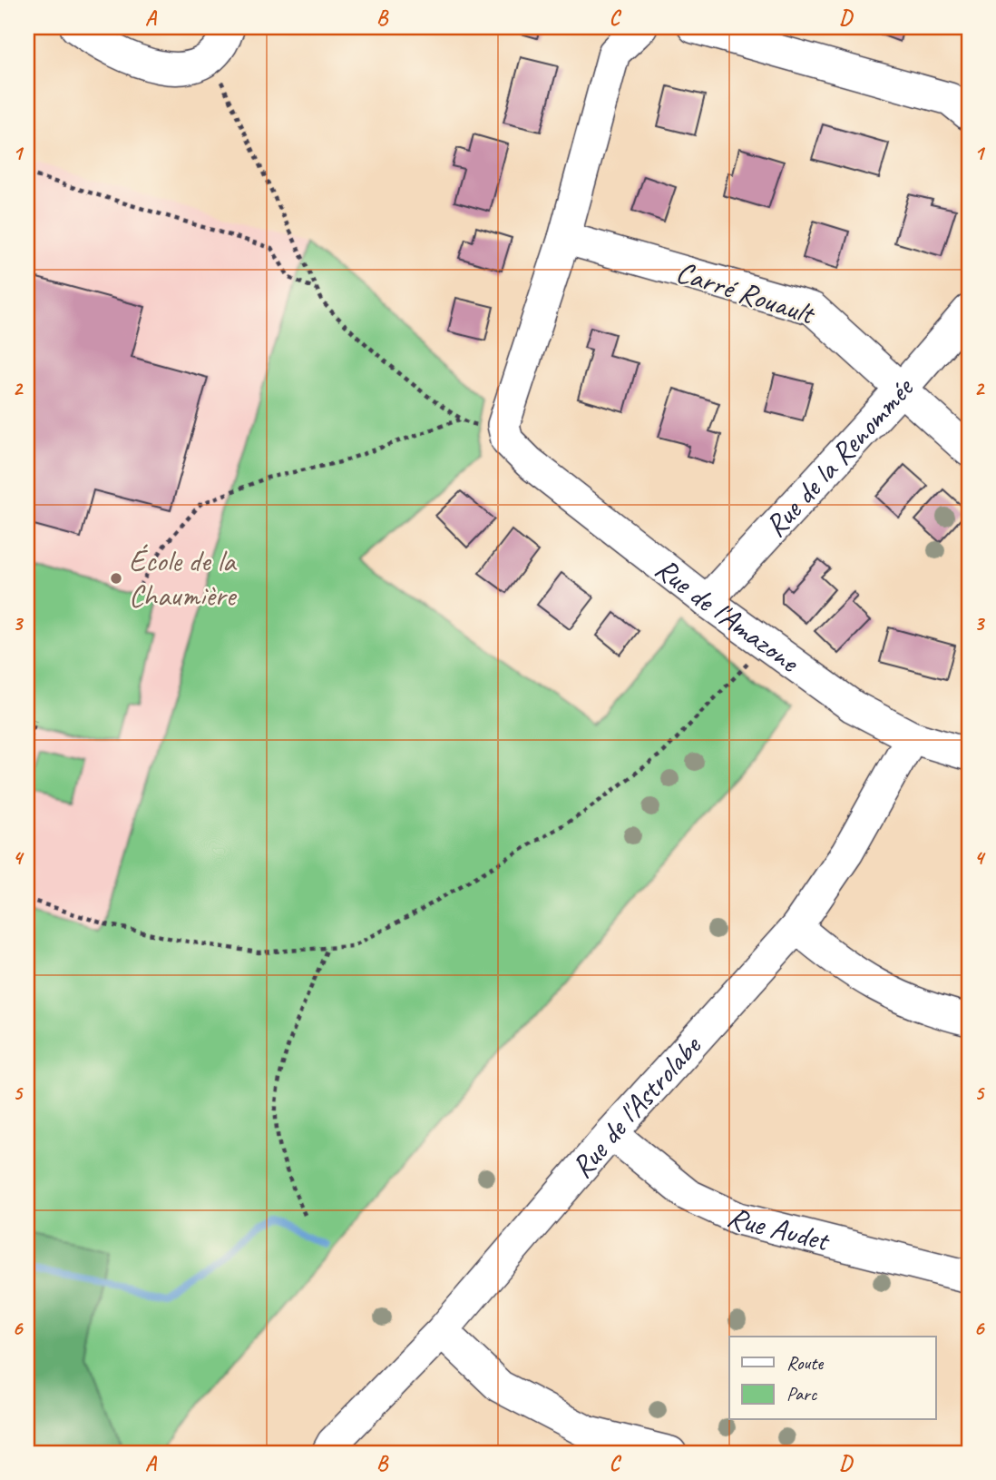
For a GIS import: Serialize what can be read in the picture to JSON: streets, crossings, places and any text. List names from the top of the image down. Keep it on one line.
{"streets":{"street":["Carré Rouault","Rue de la Renommée","Rue de l'Amazone","Rue de l'Astrolabe","Rue Audet"]},"crossings":[["Carré Rouault","Rue de la Renommée"],["Rue de la Renommée","Rue de l'Amazone"],["Rue de l'Amazone","Rue de l'Astrolabe"],["Rue de l'Astrolabe","Rue Audet"]],"places":["École de la Chaumière"],"legend":["Route","Parc"],"grid":{"columns":["A","B","C","D"],"rows":["1","2","3","4","5","6"]}}
